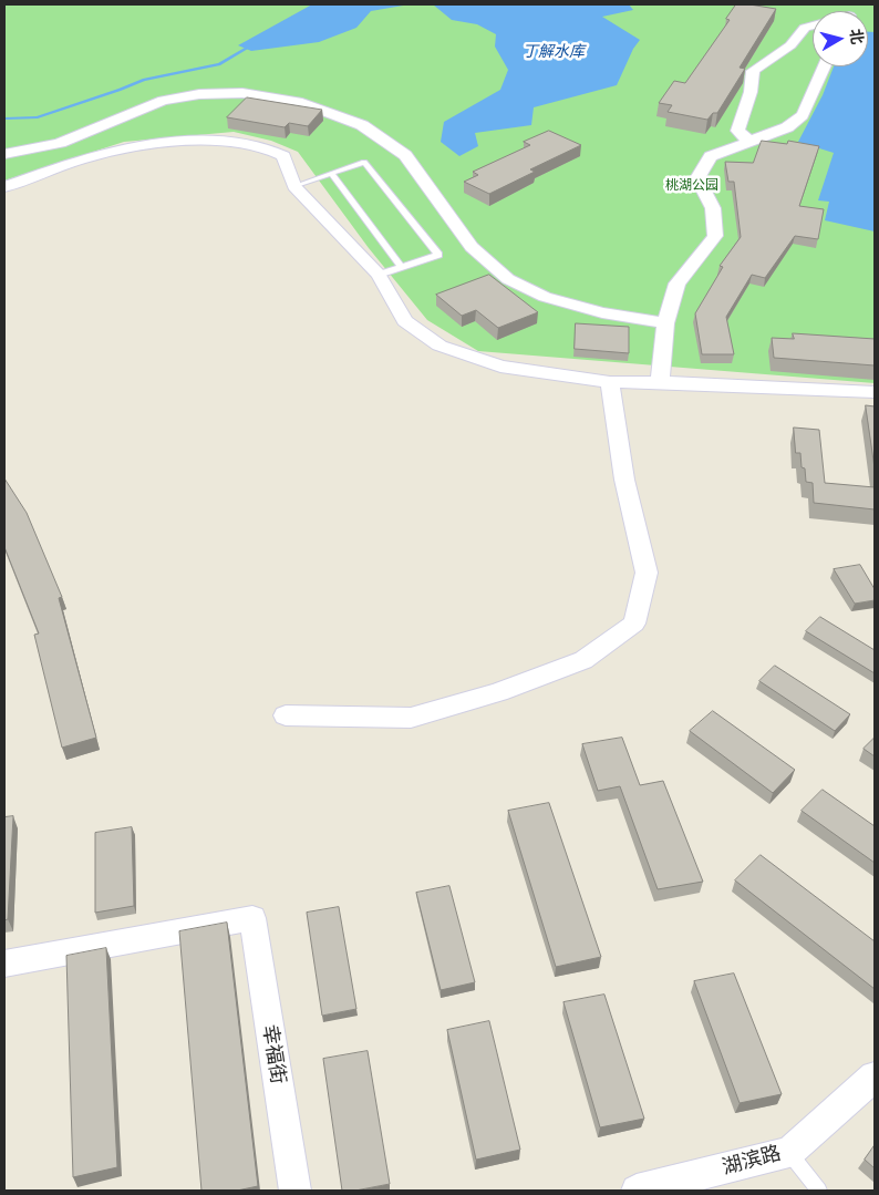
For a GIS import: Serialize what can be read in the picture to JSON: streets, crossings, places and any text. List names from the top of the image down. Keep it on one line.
{"streets":{"street":["幸福街","湖滨路"]},"water":["丁解水库"],"parks":["桃湖公园"],"north":"right"}
